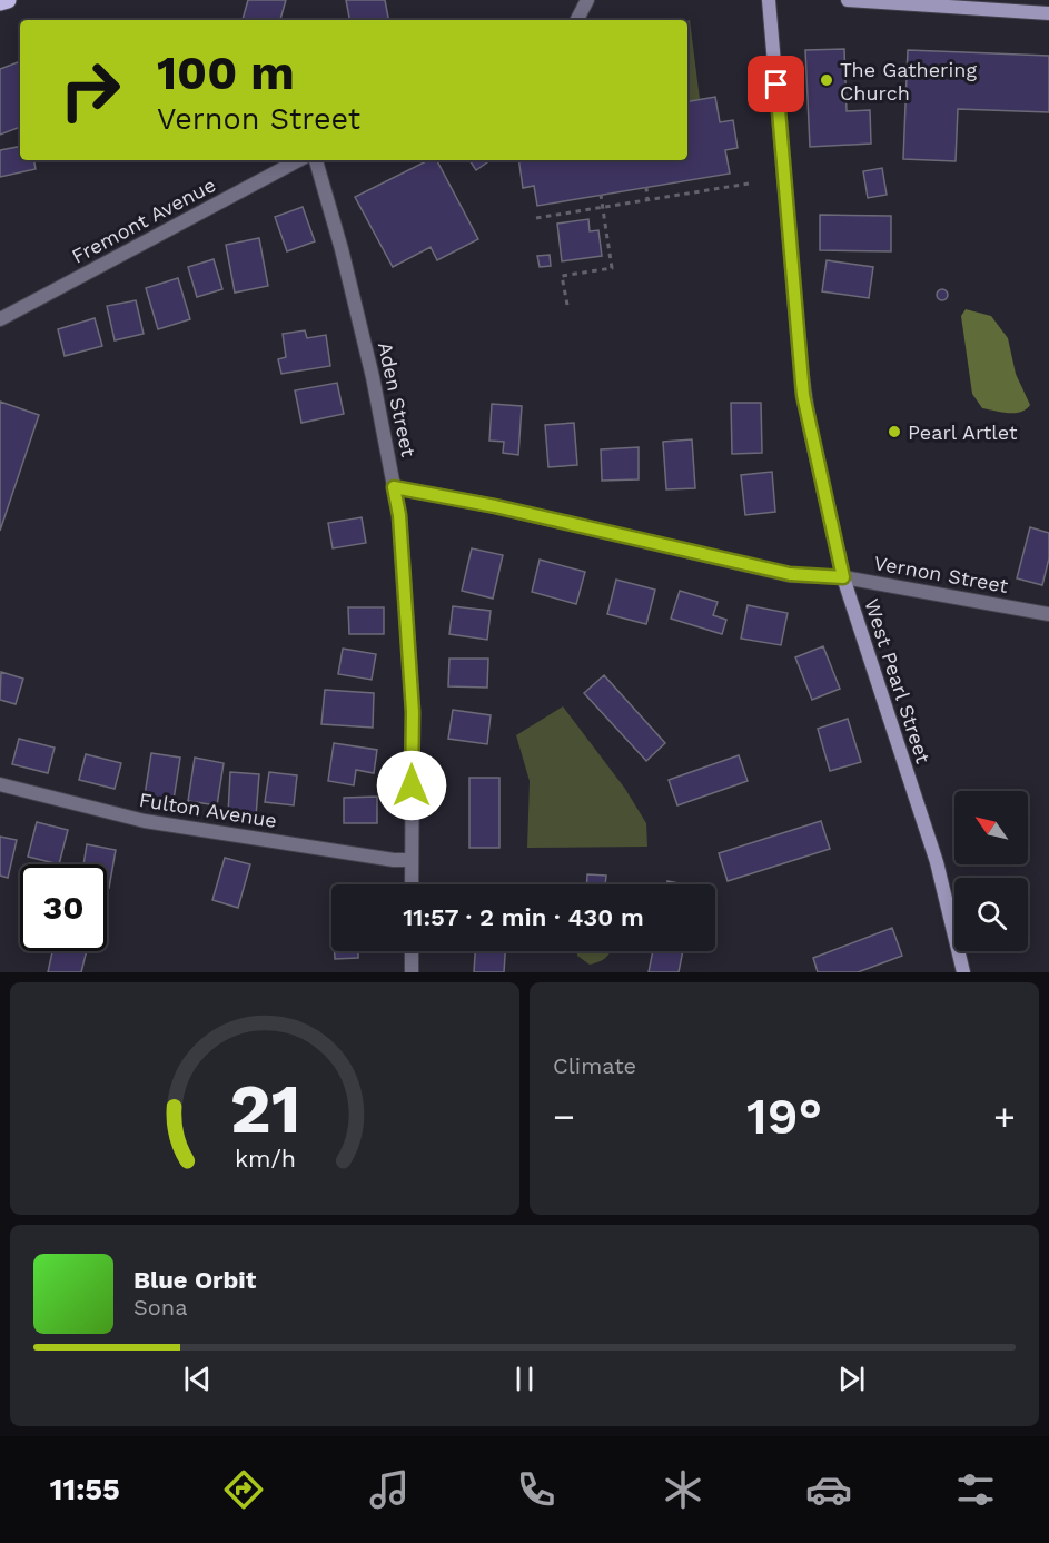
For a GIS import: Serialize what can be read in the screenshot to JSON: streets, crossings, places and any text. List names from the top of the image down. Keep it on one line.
{"streets":{"street":["Fremont Avenue","Aden Street","Vernon Street","West Pearl Street","Fulton Avenue"]},"crossings":[["Aden Street","Vernon Street"],["Aden Street","Fulton Avenue"],["Vernon Street","West Pearl Street"]],"places":["The Gathering Church","Pearl Artlet"],"north":"top left","page":{"turn":["100 m","Vernon Street"],"limit":"30","trip":"11:57 · 2 min · 430 m","tile":"Climate","heat":["−","19°","+"],"song":["Blue Orbit","Sona"],"tabs":"11:55","gauge":["21","km/h"]}}
